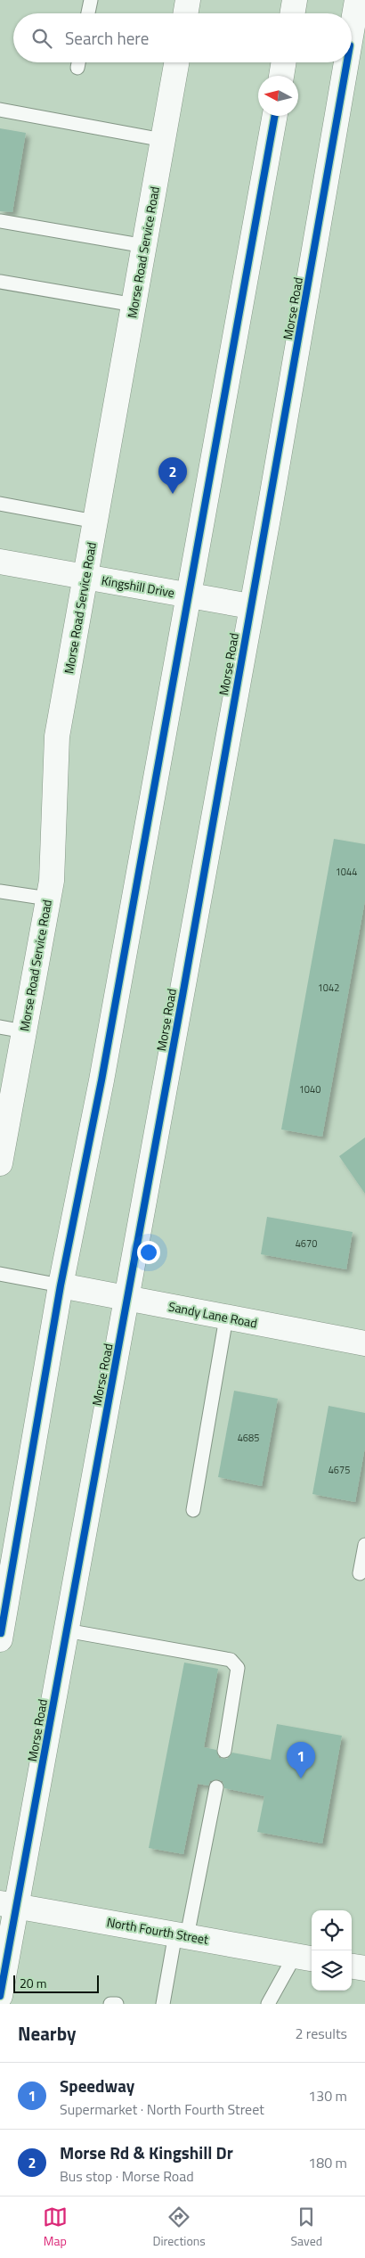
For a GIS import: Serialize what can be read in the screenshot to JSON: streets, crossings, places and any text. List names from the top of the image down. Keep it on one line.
{"streets":{"main road":["Morse Road Service Road","Morse Road","Kingshill Drive","Sandy Lane Road","North Fourth Street"]},"crossings":[["Morse Road Service Road","Kingshill Drive"],["Morse Road","Kingshill Drive"],["Morse Road","Sandy Lane Road"],["Morse Road","North Fourth Street"]],"house_numbers":["1044","1042","1040","4670","4685","4675"],"scale_bar":"20 m","north":"left","page":{"search":"Search here","pins":["2","1"],"scale":"20 m","heading":["Nearby","2 results"],"list":[{"mark":"1","name":"Speedway","note":"Supermarket · North Fourth Street","value":"130 m"},{"mark":"2","name":"Morse Rd & Kingshill Dr","note":"Bus stop · Morse Road","value":"180 m"}],"nav":["Map","Directions","Saved"]}}
